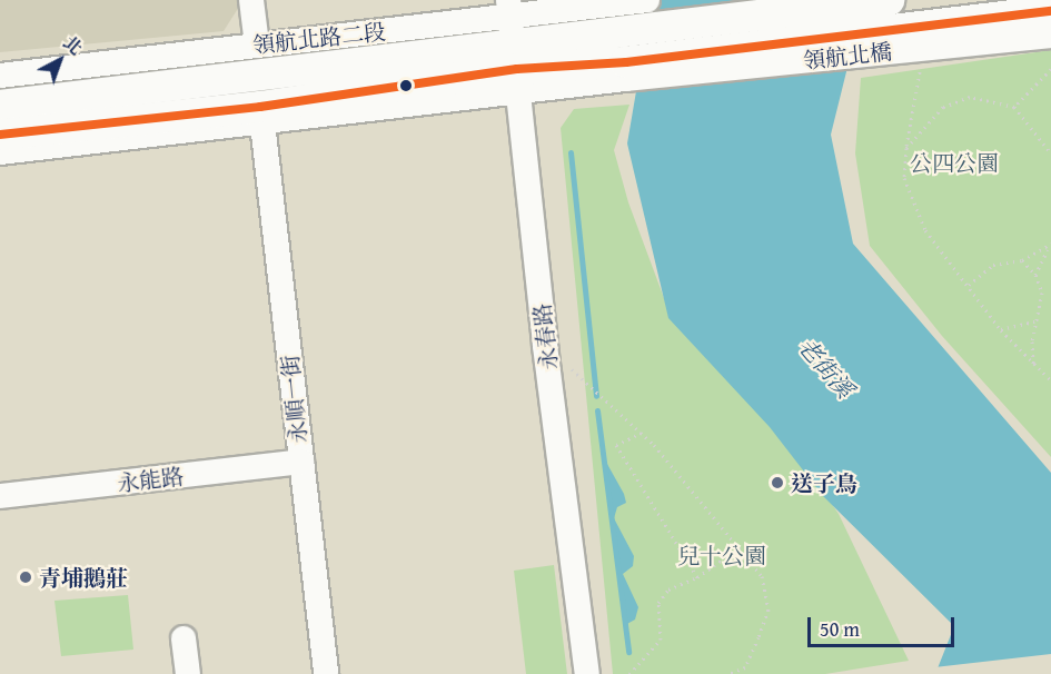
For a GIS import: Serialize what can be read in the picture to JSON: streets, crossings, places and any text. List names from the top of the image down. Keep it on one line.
{"streets":{"main road":["領航北路二段","領航北橋"],"street":["永春路","永順一街","永能路"]},"crossings":[["領航北路二段","領航北橋"],["領航北路二段","永春路"],["領航北路二段","永順一街"],["永順一街","永能路"]],"water":["老街溪"],"parks":["公四公園","兒十公園"],"places":["送子鳥","青埔鵝莊"],"scale_bar":"50 m","north":"top right"}
